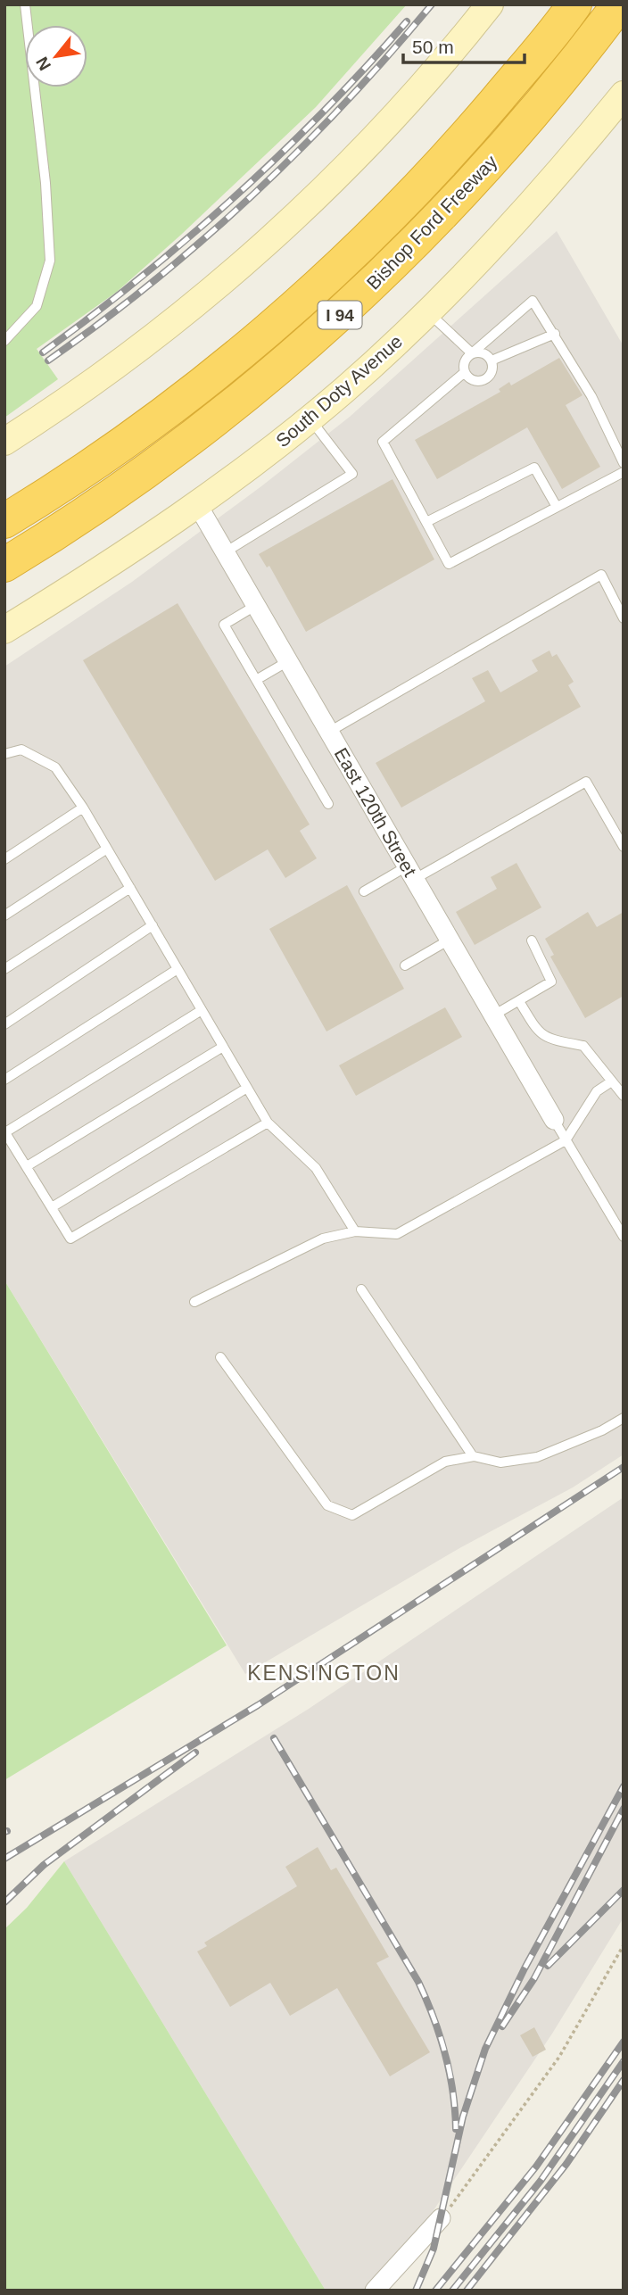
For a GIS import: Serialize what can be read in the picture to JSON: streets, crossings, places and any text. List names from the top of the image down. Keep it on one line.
{"streets":{"highway":["Bishop Ford Freeway","I 94"],"street":["South Doty Avenue","East 120th Street"]},"crossings":[["South Doty Avenue","East 120th Street"]],"districts":["KENSINGTON"],"scale_bar":"50 m","north":"bottom left"}
